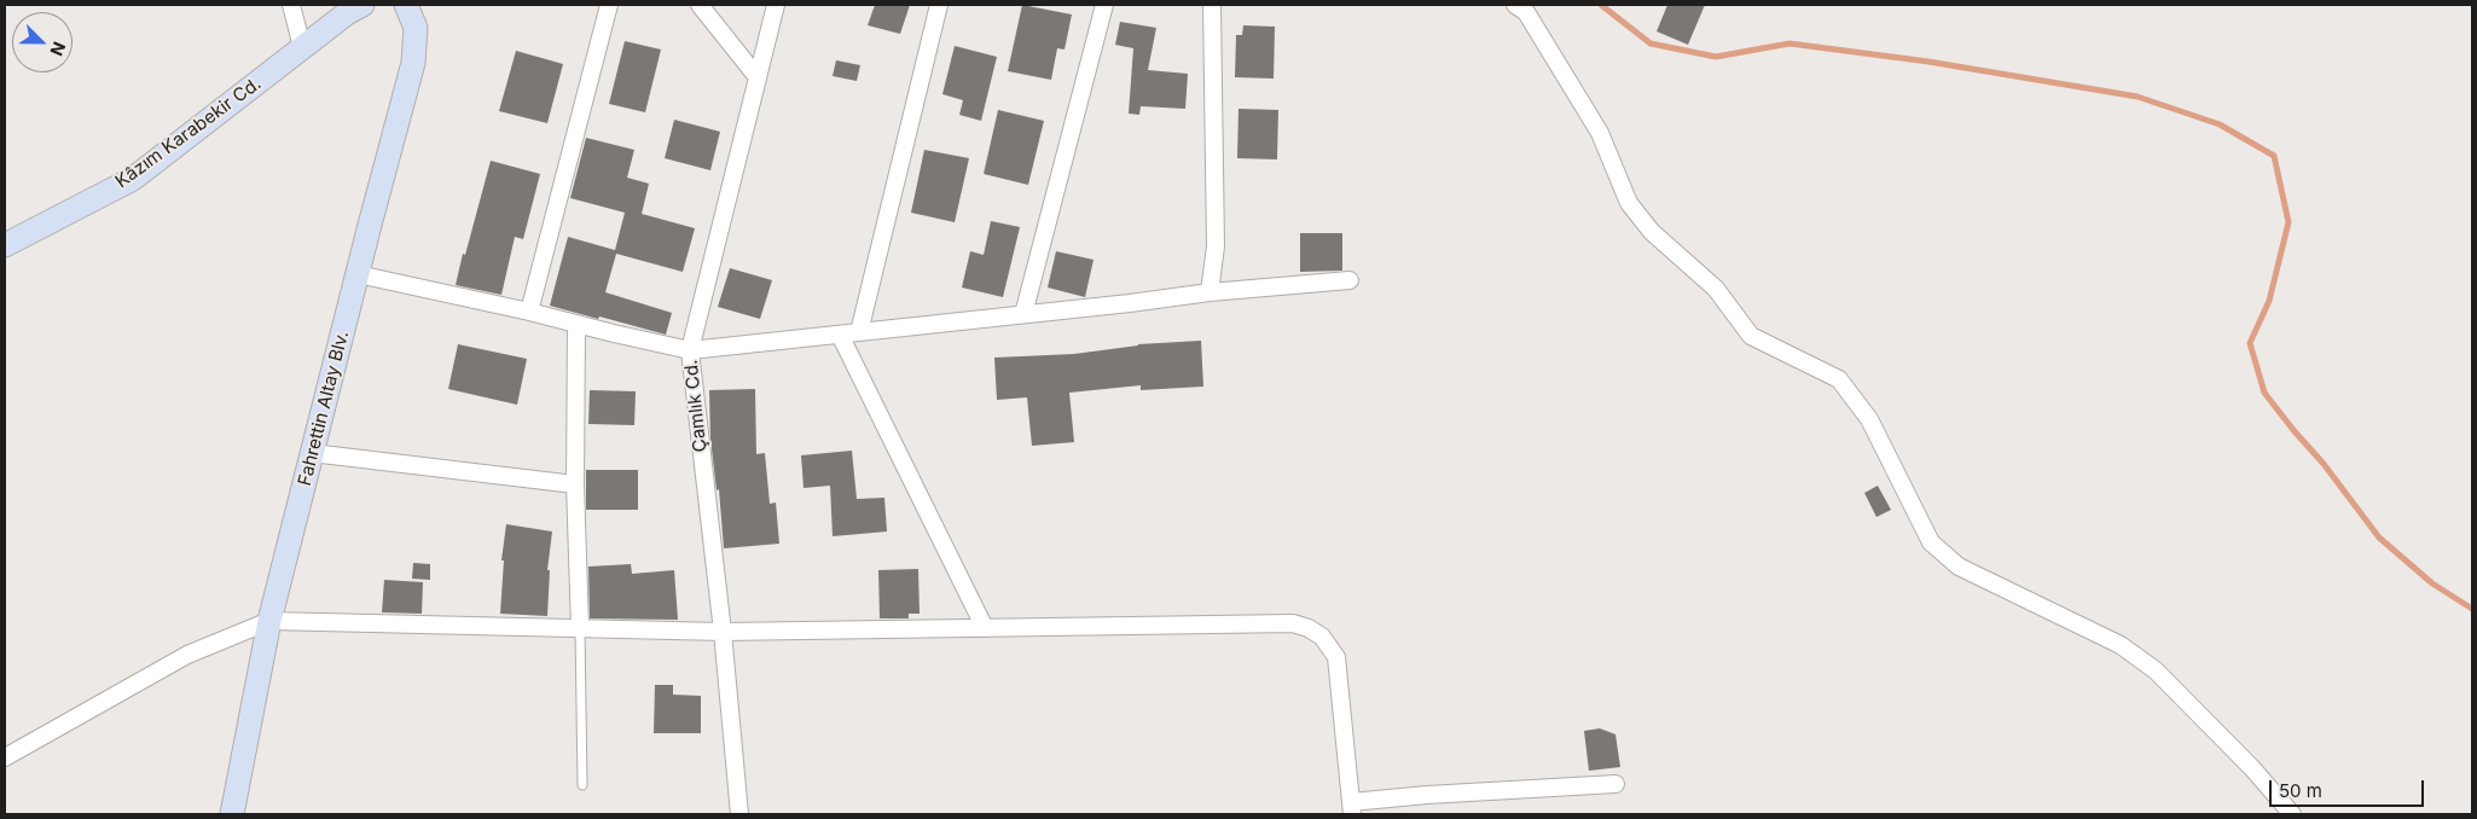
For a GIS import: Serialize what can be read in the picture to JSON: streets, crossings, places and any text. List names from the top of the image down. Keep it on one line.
{"streets":{"street":["Kâzım Karabekir Cd.","Çamlık Cd.","Fahrettin Altay Blv."]},"scale_bar":"50 m","north":"bottom right"}
